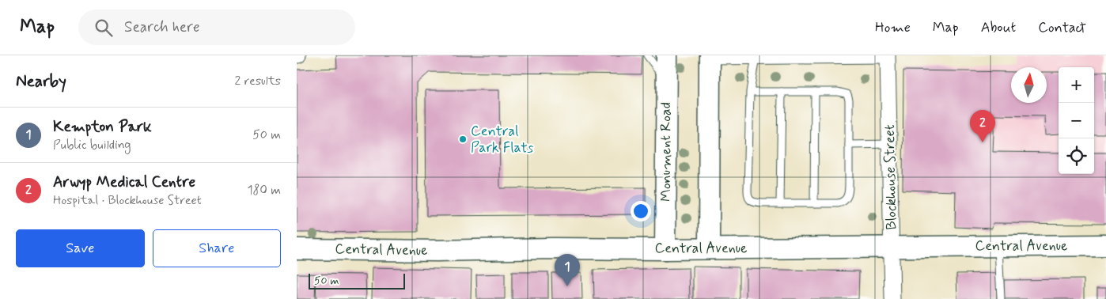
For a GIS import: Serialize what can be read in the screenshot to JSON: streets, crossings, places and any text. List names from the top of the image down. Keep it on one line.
{"streets":{"main road":["Monument Road","Central Avenue"],"street":["Blockhouse Street"]},"crossings":[["Monument Road","Central Avenue"],["Blockhouse Street","Central Avenue"]],"places":["Central Park Flats"],"scale_bar":"50 m","north":"top","page":{"header":"Map","search":"Search here","nav":["Home","Map","About","Contact"],"heading":["Nearby","2 results"],"map_buttons":["+","−"],"list":[{"mark":"1","name":"Kempton Park","note":"Public building","value":"50 m"},{"mark":"2","name":"Arwyp Medical Centre","note":"Hospital · Blockhouse Street","value":"180 m"}],"pins":["2","1"],"buttons":["Save","Share"],"scale":"50 m"}}
